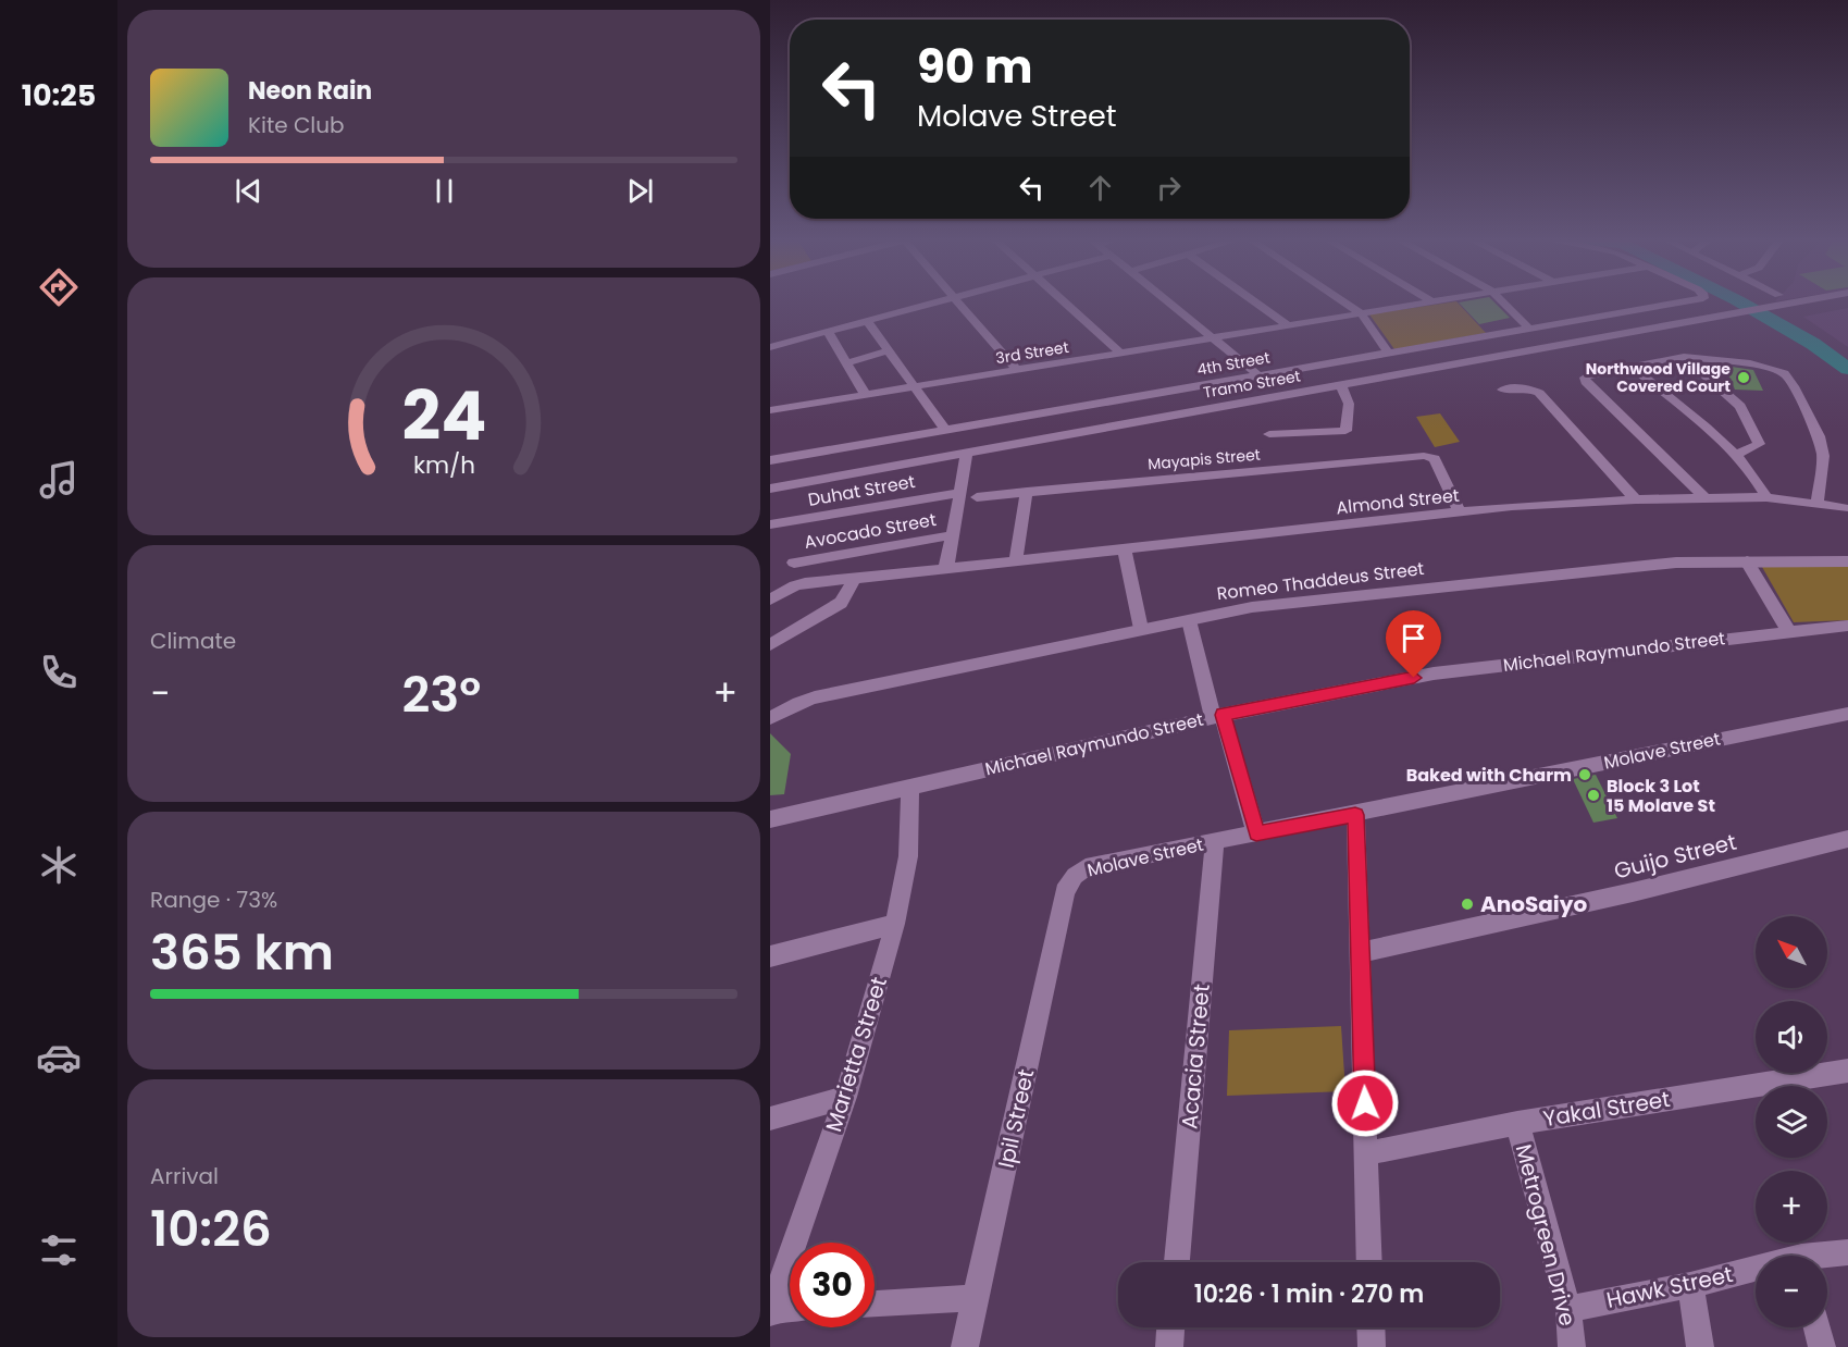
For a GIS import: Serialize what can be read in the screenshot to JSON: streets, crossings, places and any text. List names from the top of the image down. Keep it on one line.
{"streets":{"street":["3rd Street","4th Street","Tramo Street","Mayapis Street","Duhat Street","Almond Street","Avocado Street","Romeo Thaddeus Street","Michael Raymundo Street","Molave Street","Guijo Street","Marietta Street","Acacia Street","Yakal Street","Ipil Street","Metrogreen Drive","Hawk Street"]},"crossings":[["Mayapis Street","Almond Street"],["Michael Raymundo Street","Marietta Street"],["Molave Street","Acacia Street"],["Molave Street","Ipil Street"],["Yakal Street","Metrogreen Drive"],["Metrogreen Drive","Hawk Street"]],"places":["Northwood Village Covered Court","Baked with Charm","Block 3 Lot 15 Molave St","AnoSaiyo"],"north":"top left","page":{"tabs":"10:25","turn":["90 m","Molave Street"],"song":["Neon Rain","Kite Club"],"tile":["Climate",["Range · 73%","365 km"],["Arrival","10:26"]],"heat":["−","23°","+"],"map_buttons":["+","−"],"limit":"30","trip":"10:26 · 1 min · 270 m","gauge":["24","km/h"]}}
